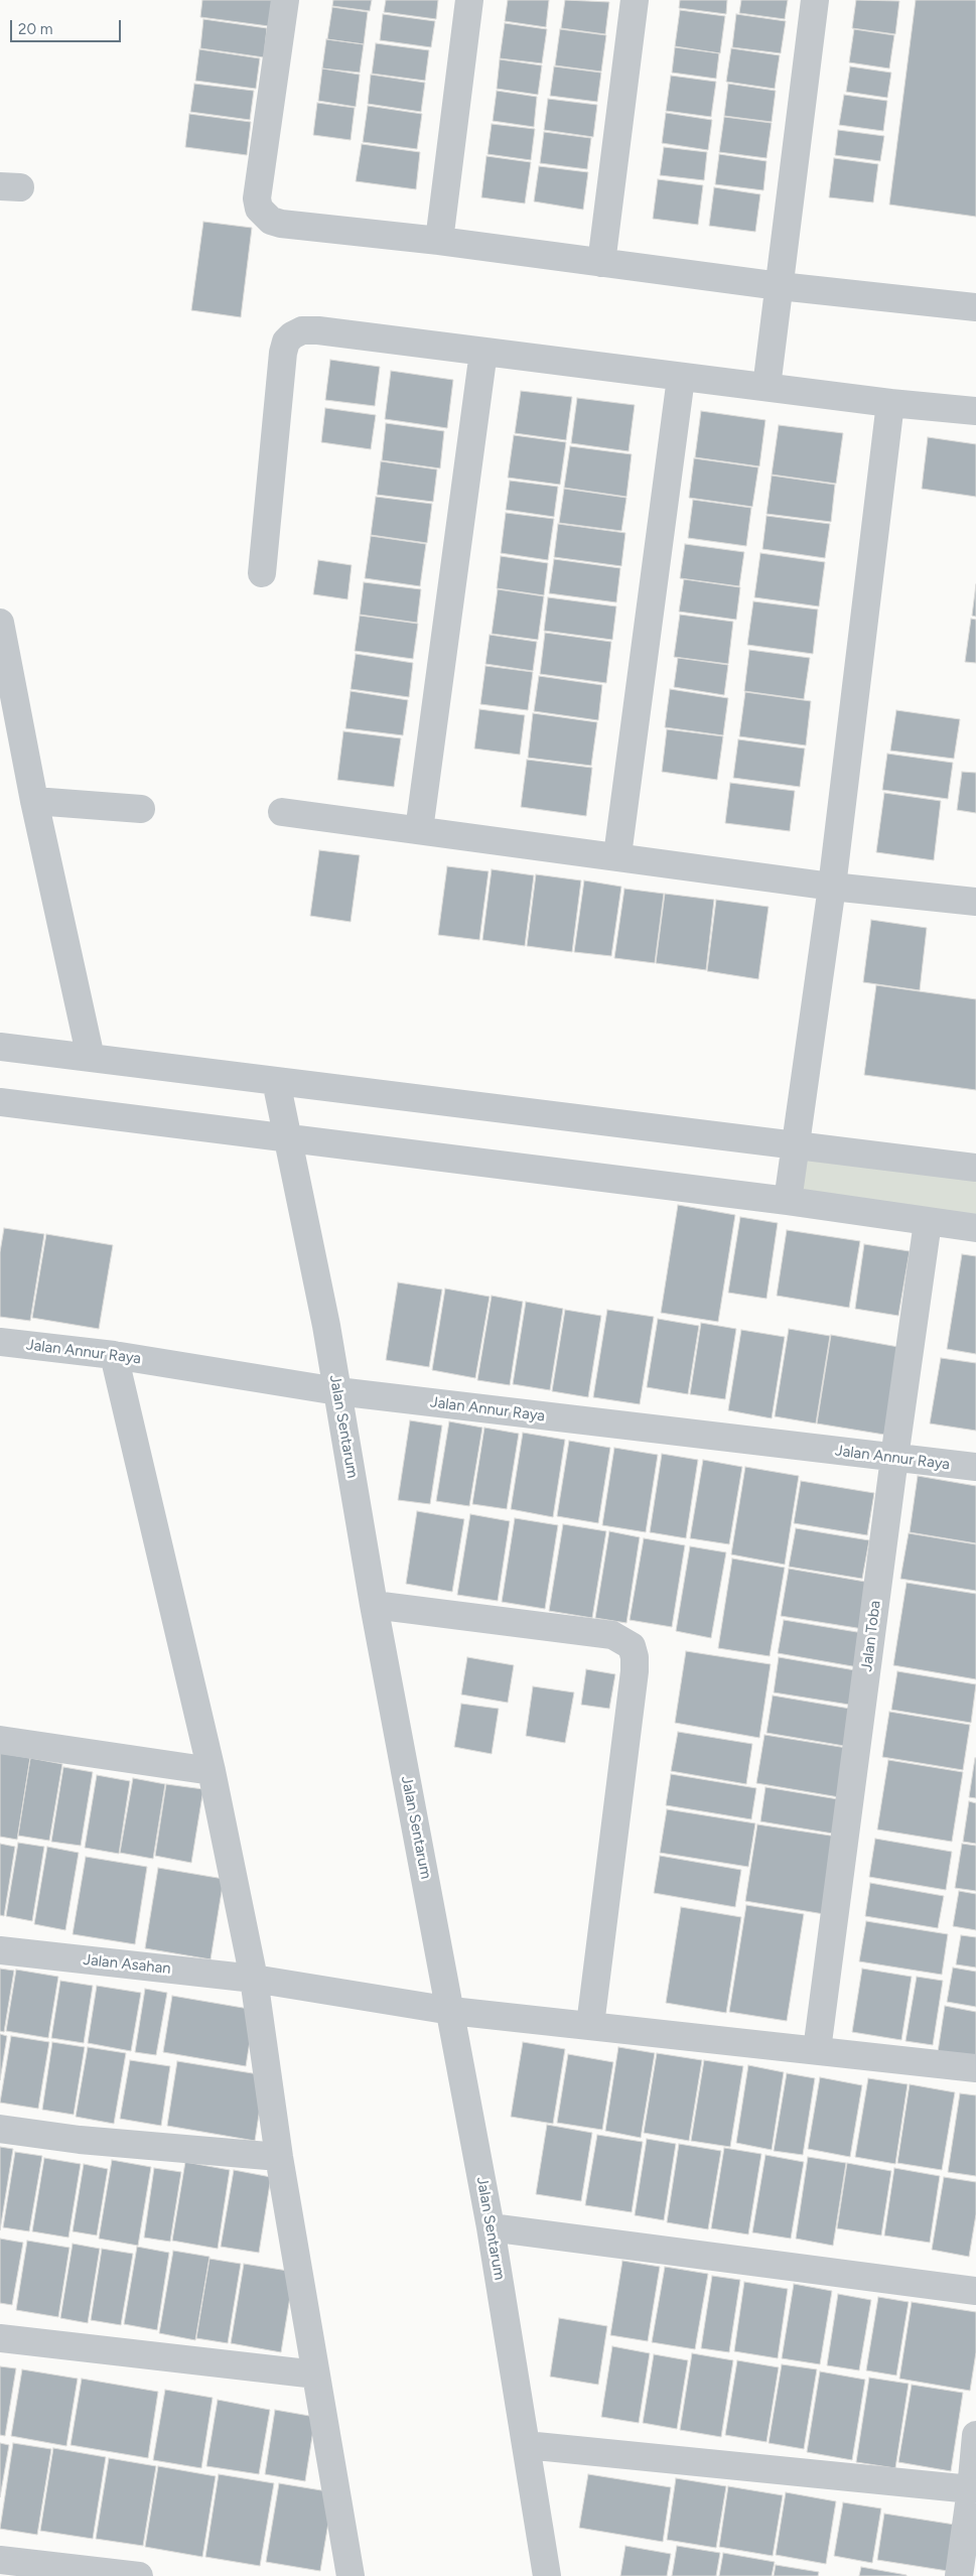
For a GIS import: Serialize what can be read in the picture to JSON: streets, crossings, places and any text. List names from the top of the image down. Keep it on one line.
{"streets":{"street":["Jalan Annur Raya","Jalan Sentarum","Jalan Toba","Jalan Asahan"]},"crossings":[["Jalan Annur Raya","Jalan Sentarum"],["Jalan Annur Raya","Jalan Toba"],["Jalan Sentarum","Jalan Asahan"],["Jalan Toba","Jalan Asahan"]],"scale_bar":"20 m"}
